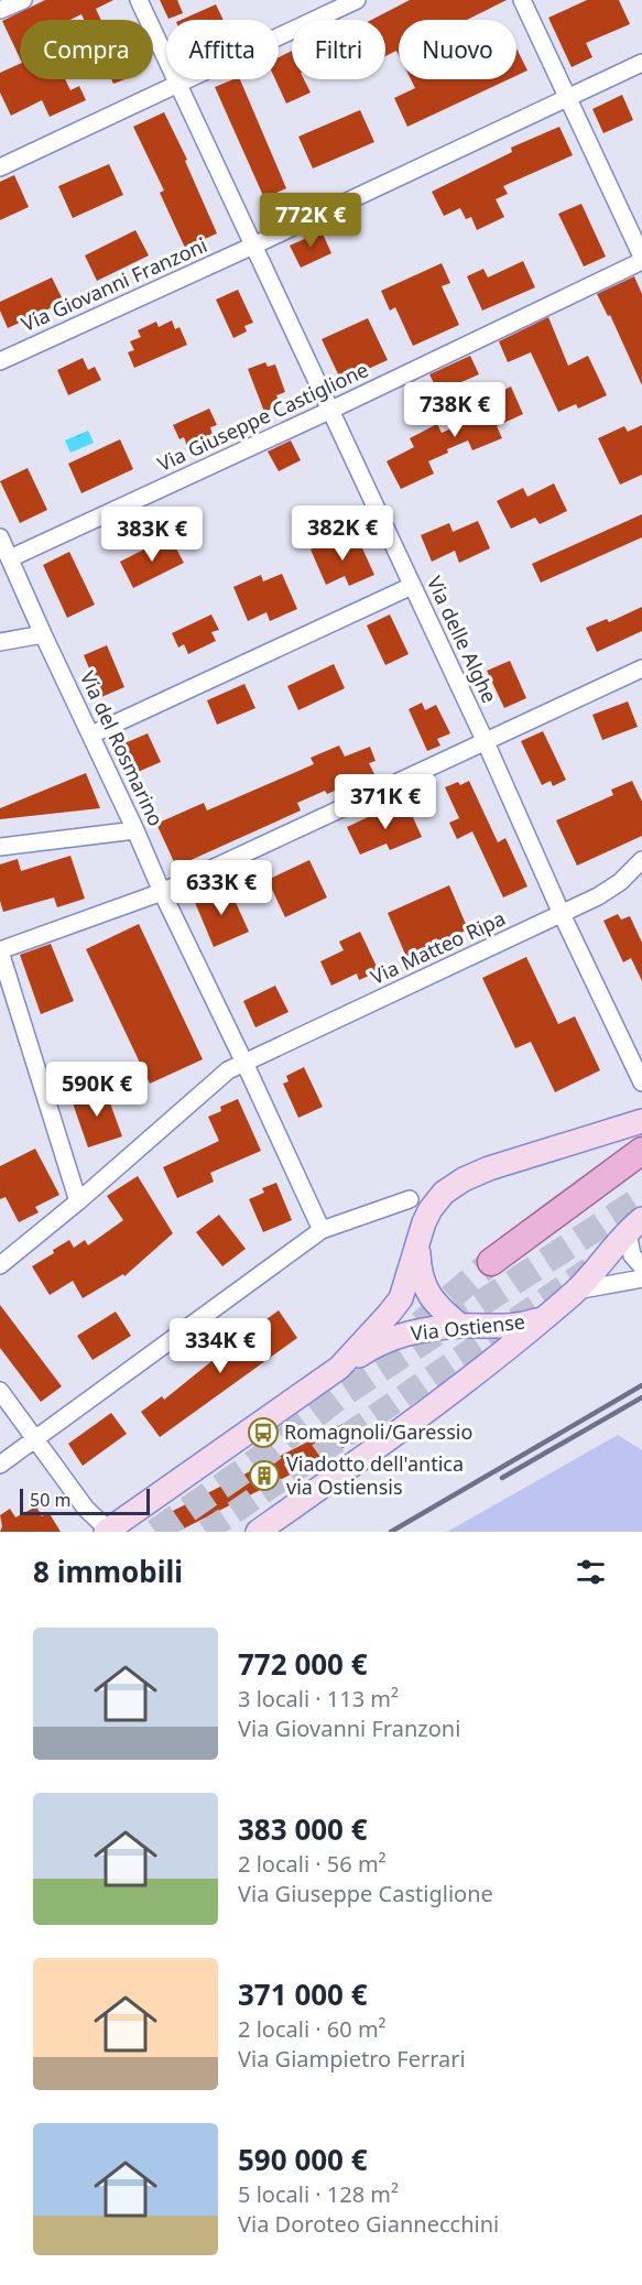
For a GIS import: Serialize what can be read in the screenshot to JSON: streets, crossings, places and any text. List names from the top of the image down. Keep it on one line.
{"streets":{"main road":["Via Ostiense"],"street":["Via Giovanni Franzoni","Via Giuseppe Castiglione","Via delle Alghe","Via del Rosmarino","Via Matteo Ripa"]},"crossings":[["Via Giovanni Franzoni","Via delle Alghe"],["Via Giuseppe Castiglione","Via delle Alghe"],["Via Giuseppe Castiglione","Via del Rosmarino"],["Via delle Alghe","Via Matteo Ripa"],["Via del Rosmarino","Via Matteo Ripa"]],"places":{"bus stop":["Romagnoli/Garessio"],"building":["Viadotto dell'antica via Ostiensis"]},"scale_bar":"50 m","page":{"chip":["Compra","Affitta","Filtri","Nuovo"],"price":["772K €","738K €","382K €","383K €","371K €","633K €","590K €","334K €"],"scale":"50 m","heading":"8 immobili","list":[{"name":"772 000 €","note":"3 locali · 113 m² · Via Giovanni Franzoni"},{"name":"383 000 €","note":"2 locali · 56 m² · Via Giuseppe Castiglione"},{"name":"371 000 €","note":"2 locali · 60 m² · Via Giampietro Ferrari"},{"name":"590 000 €","note":"5 locali · 128 m² · Via Doroteo Giannecchini"}]}}
